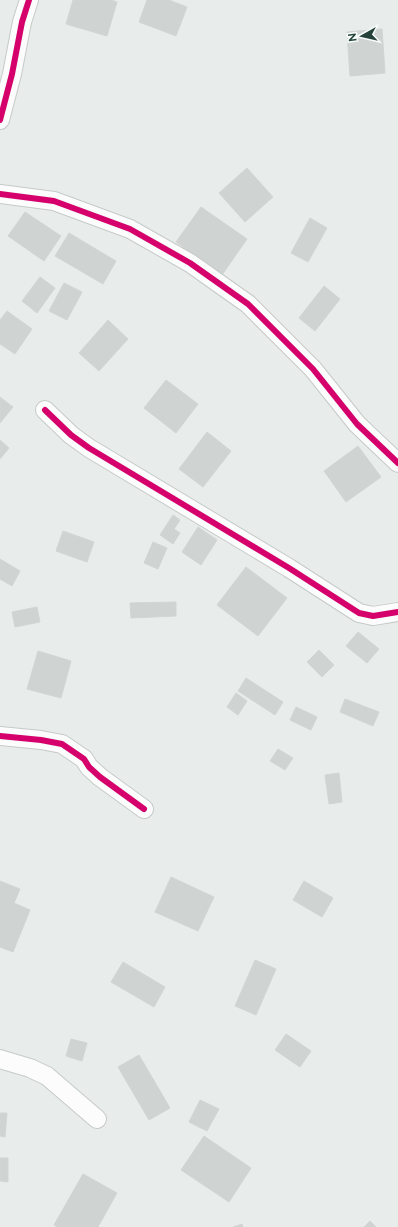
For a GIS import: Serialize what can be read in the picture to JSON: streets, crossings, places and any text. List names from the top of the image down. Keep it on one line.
{"north":"left"}
